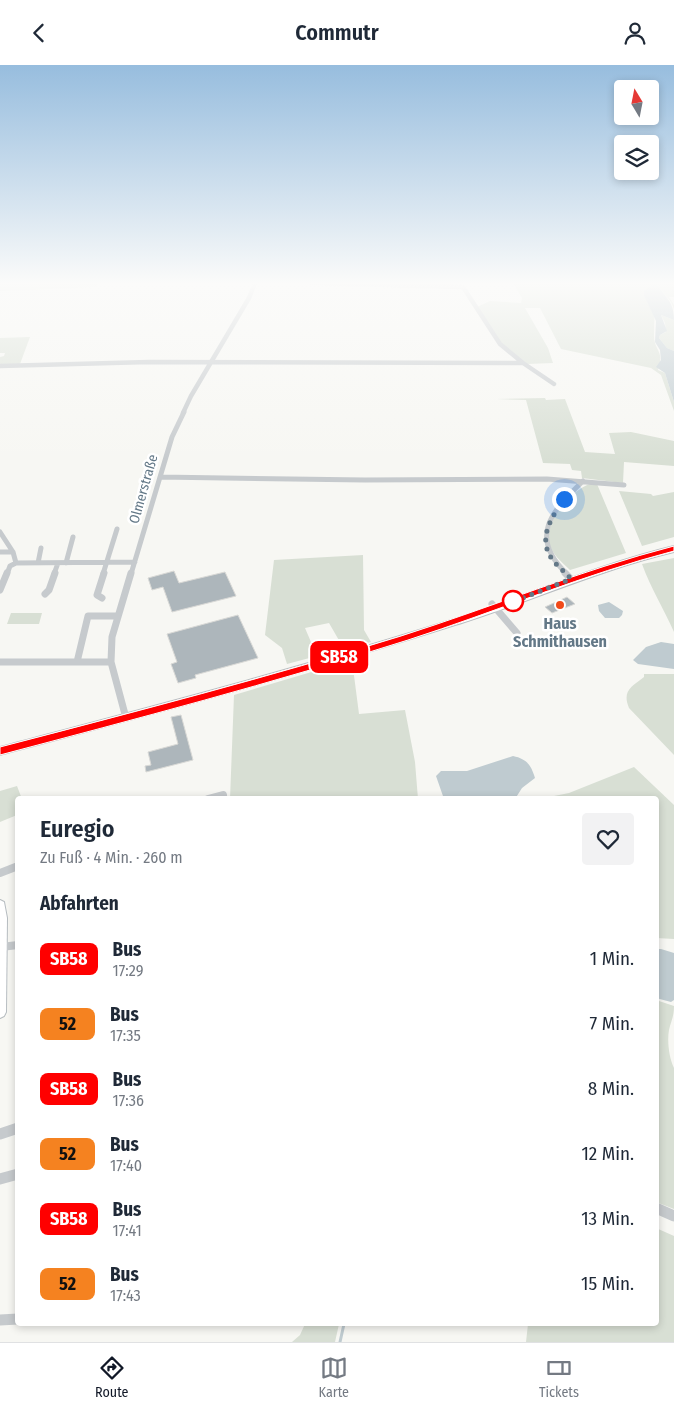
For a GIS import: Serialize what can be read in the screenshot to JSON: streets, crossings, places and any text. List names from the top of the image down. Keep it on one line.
{"streets":{"street":["Olmerstraße"]},"places":["Haus Schmithausen"],"lines":["bus line SB58"],"north":"top","page":{"header":"Commutr","on_map":"SB58","heading":[["Euregio","Zu Fuß · 4 Min. · 260 m"],"Abfahrten"],"list":[{"mark":"SB58","name":"Bus","note":"17:29","value":"1 Min."},{"mark":"52","name":"Bus","note":"17:35","value":"7 Min."},{"mark":"SB58","name":"Bus","note":"17:36","value":"8 Min."},{"mark":"52","name":"Bus","note":"17:40","value":"12 Min."},{"mark":"SB58","name":"Bus","note":"17:41","value":"13 Min."},{"mark":"52","name":"Bus","note":"17:43","value":"15 Min."}],"tabs":["Route","Karte","Tickets"]}}
